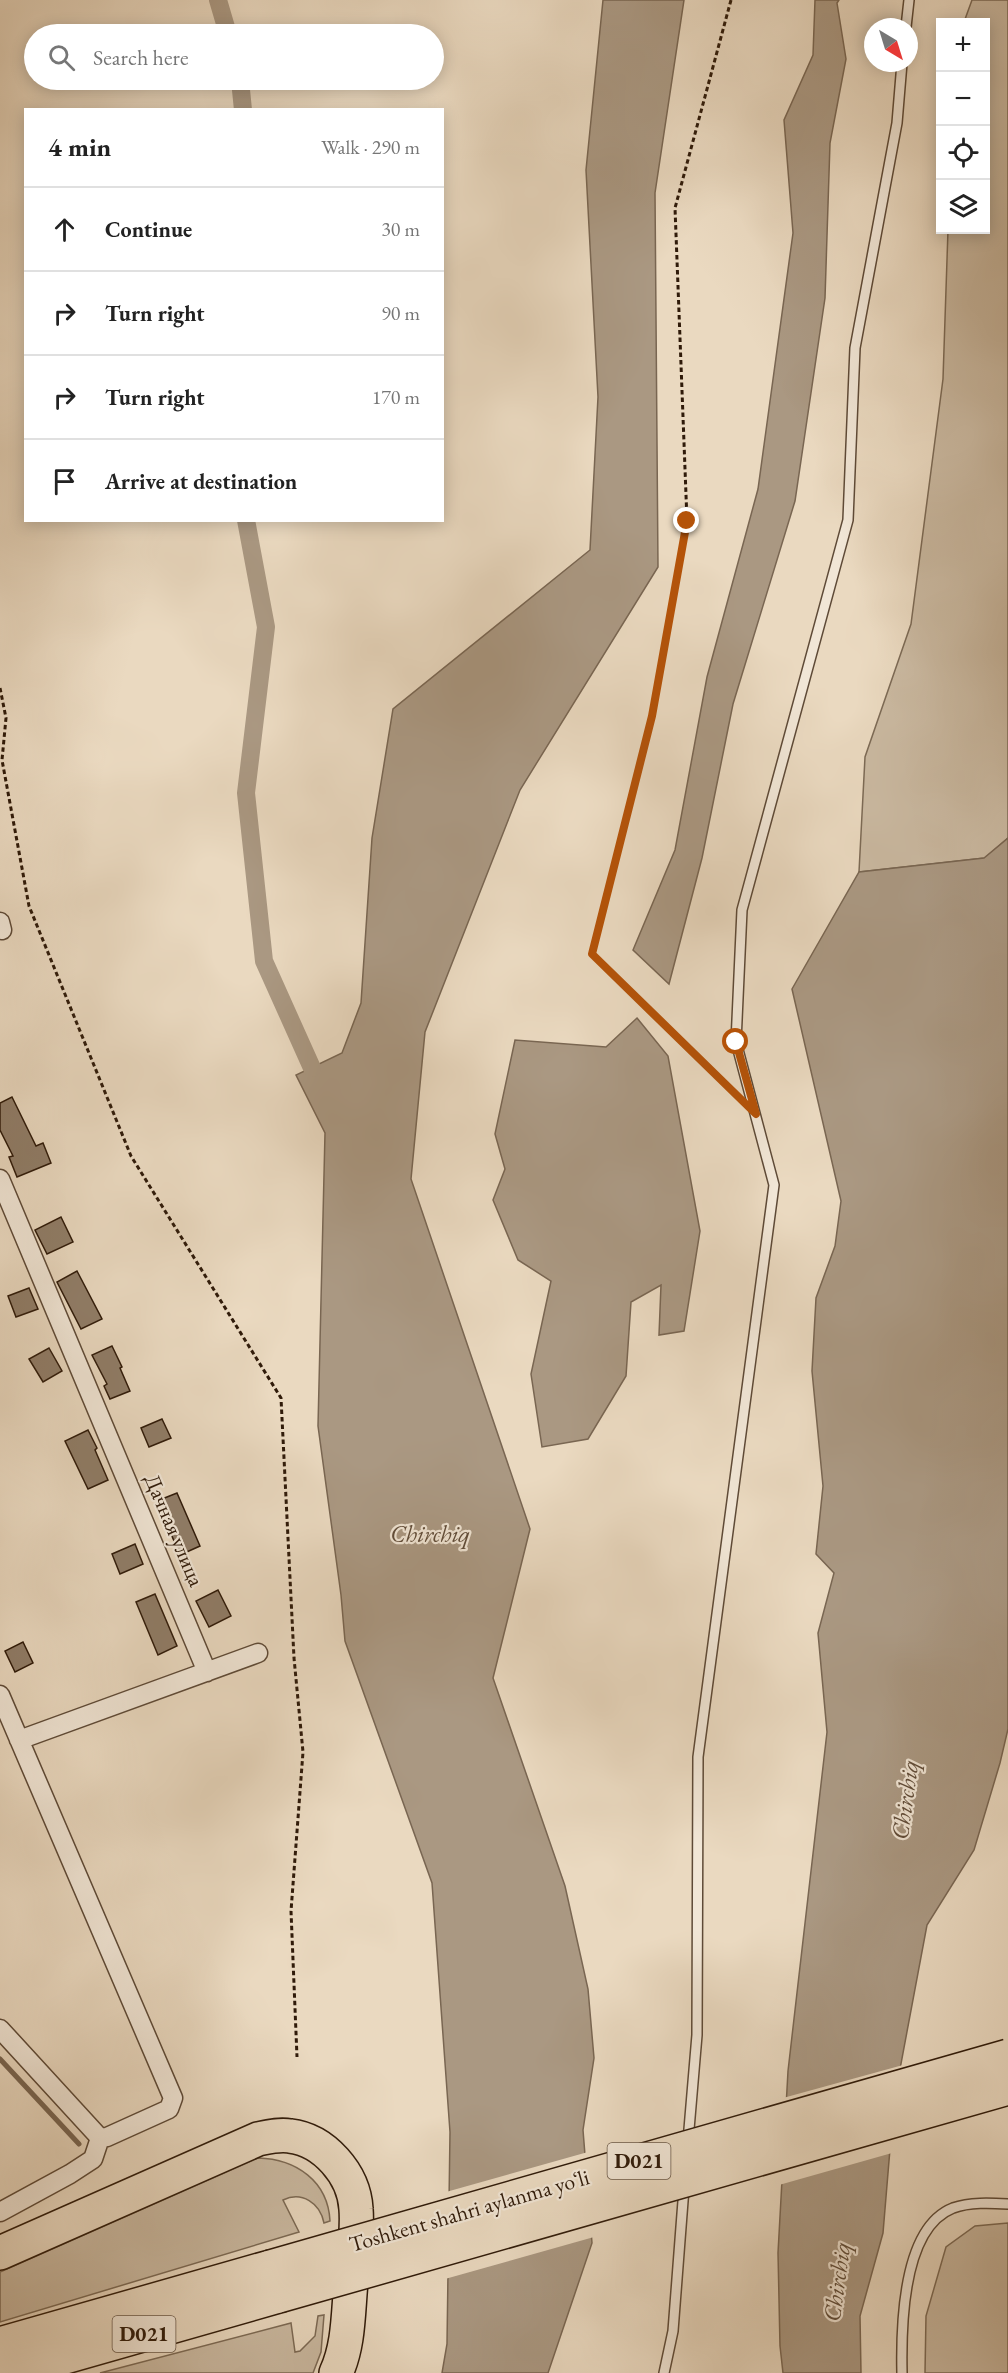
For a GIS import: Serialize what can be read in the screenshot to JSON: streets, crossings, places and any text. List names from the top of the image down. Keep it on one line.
{"streets":{"highway":["D021","Toshkent shahri aylanma yoʻli"],"street":["Дачная улица"]},"water":["Chirchiq"],"north":"bottom right","page":{"map_buttons":["+","−"],"search":"Search here","heading":["4 min","Walk · 290 m"],"list":[["Continue","30 m"],["Turn right","90 m"],["Turn right","170 m"],"Arrive at destination"]}}
